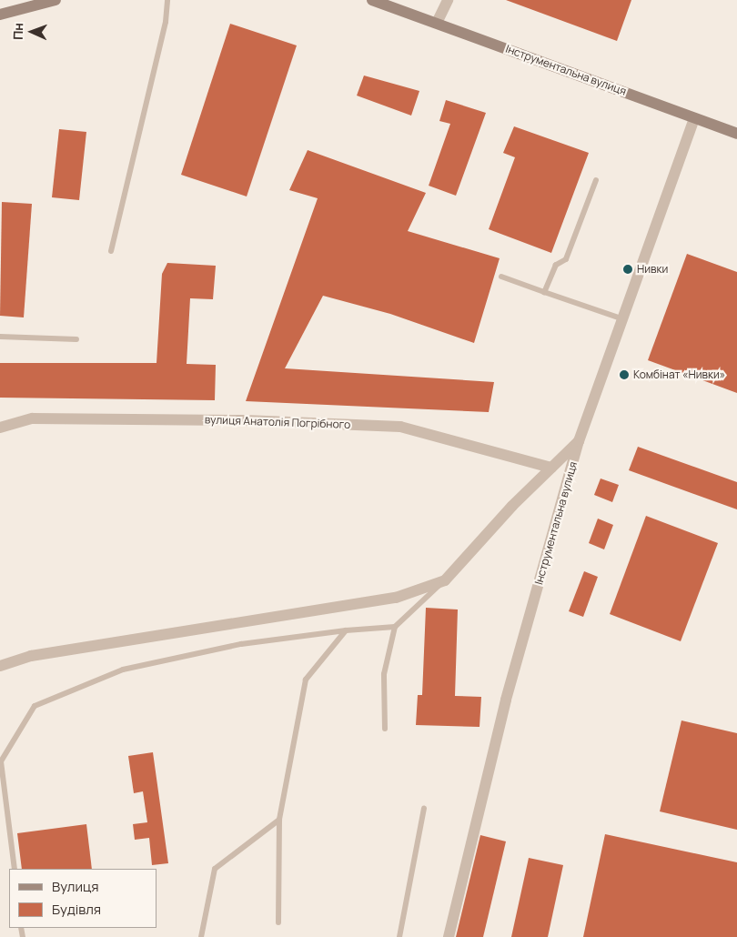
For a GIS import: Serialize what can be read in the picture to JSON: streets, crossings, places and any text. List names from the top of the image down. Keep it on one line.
{"streets":{"street":["Інструментальна вулиця","вулиця Анатолія Погрібного"]},"places":["Нивки","Комбінат «Нивки»"],"legend":["Вулиця","Будівля"],"north":"left"}
